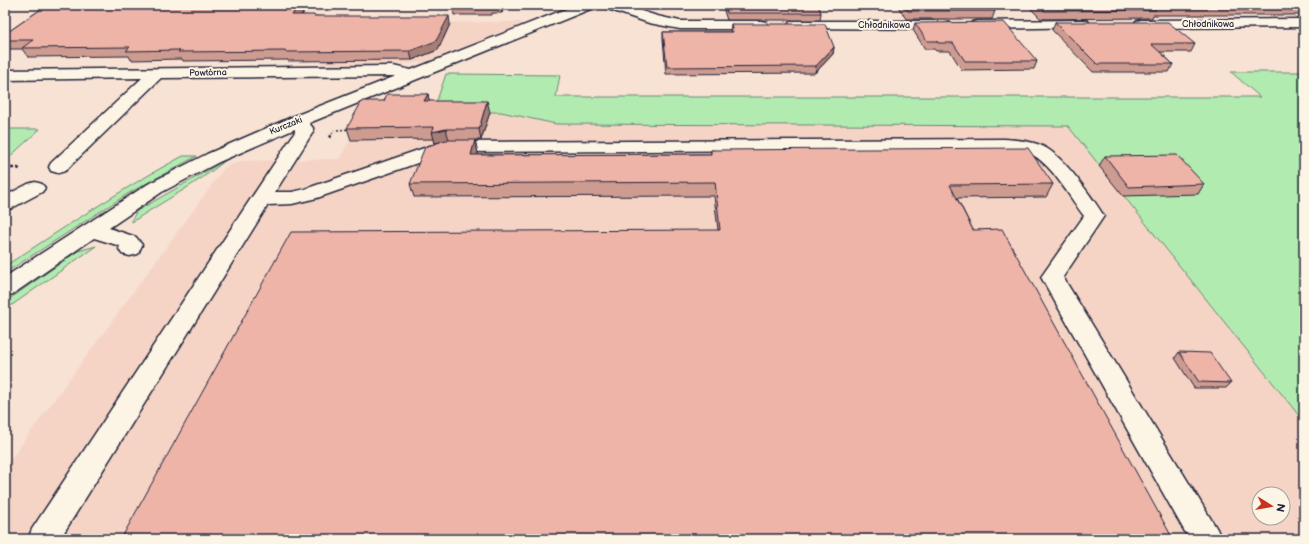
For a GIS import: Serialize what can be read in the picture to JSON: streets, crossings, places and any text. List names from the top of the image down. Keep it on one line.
{"streets":{"street":["Chłodnikowa","Powtórna","Kurczaki"]},"crossings":[["Powtórna","Kurczaki"]],"north":"right"}
